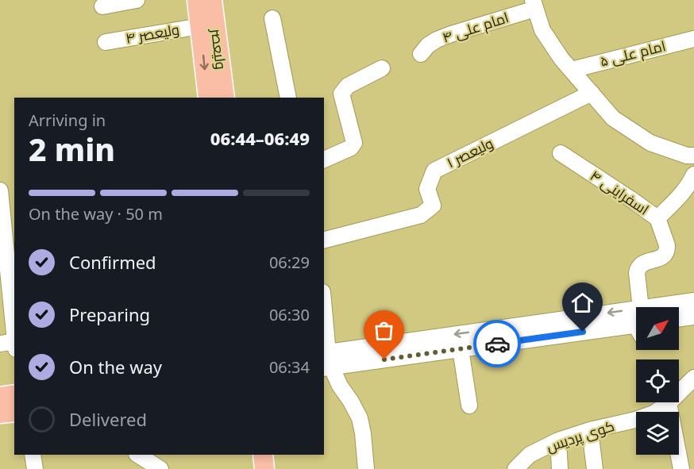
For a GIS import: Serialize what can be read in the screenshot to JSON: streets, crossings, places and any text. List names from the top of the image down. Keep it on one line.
{"streets":{"main road":["ولیعصر"],"street":["امام علی ۴","ولیعصر ۴","امام علی ۵","ولیعصر ۱","اسفراینی ۴","کوی پردیس"]},"crossings":[["ولیعصر ۴","ولیعصر"]],"north":"top right","page":{"heading":["2 min","Arriving in","06:44–06:49"],"bar":"On the way · 50 m","list":[["Confirmed","06:29"],["Preparing","06:30"],["On the way","06:34"],"Delivered"]}}
